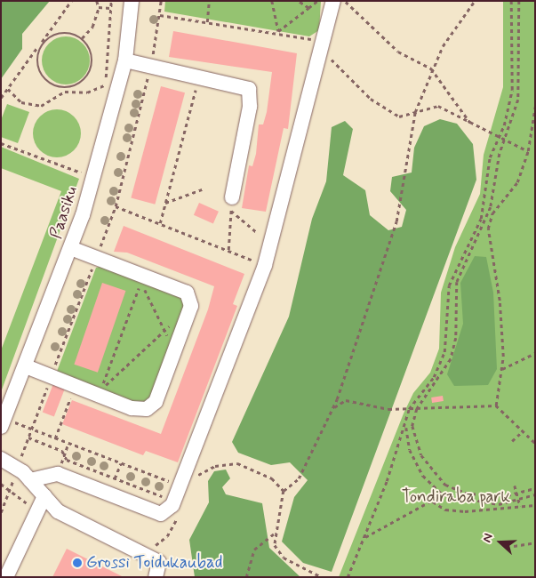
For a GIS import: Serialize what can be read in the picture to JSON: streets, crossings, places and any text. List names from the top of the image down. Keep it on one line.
{"streets":{"street":["Paasiku"]},"parks":["Tondiraba park"],"places":["Grossi Toidukaubad"],"north":"left"}
